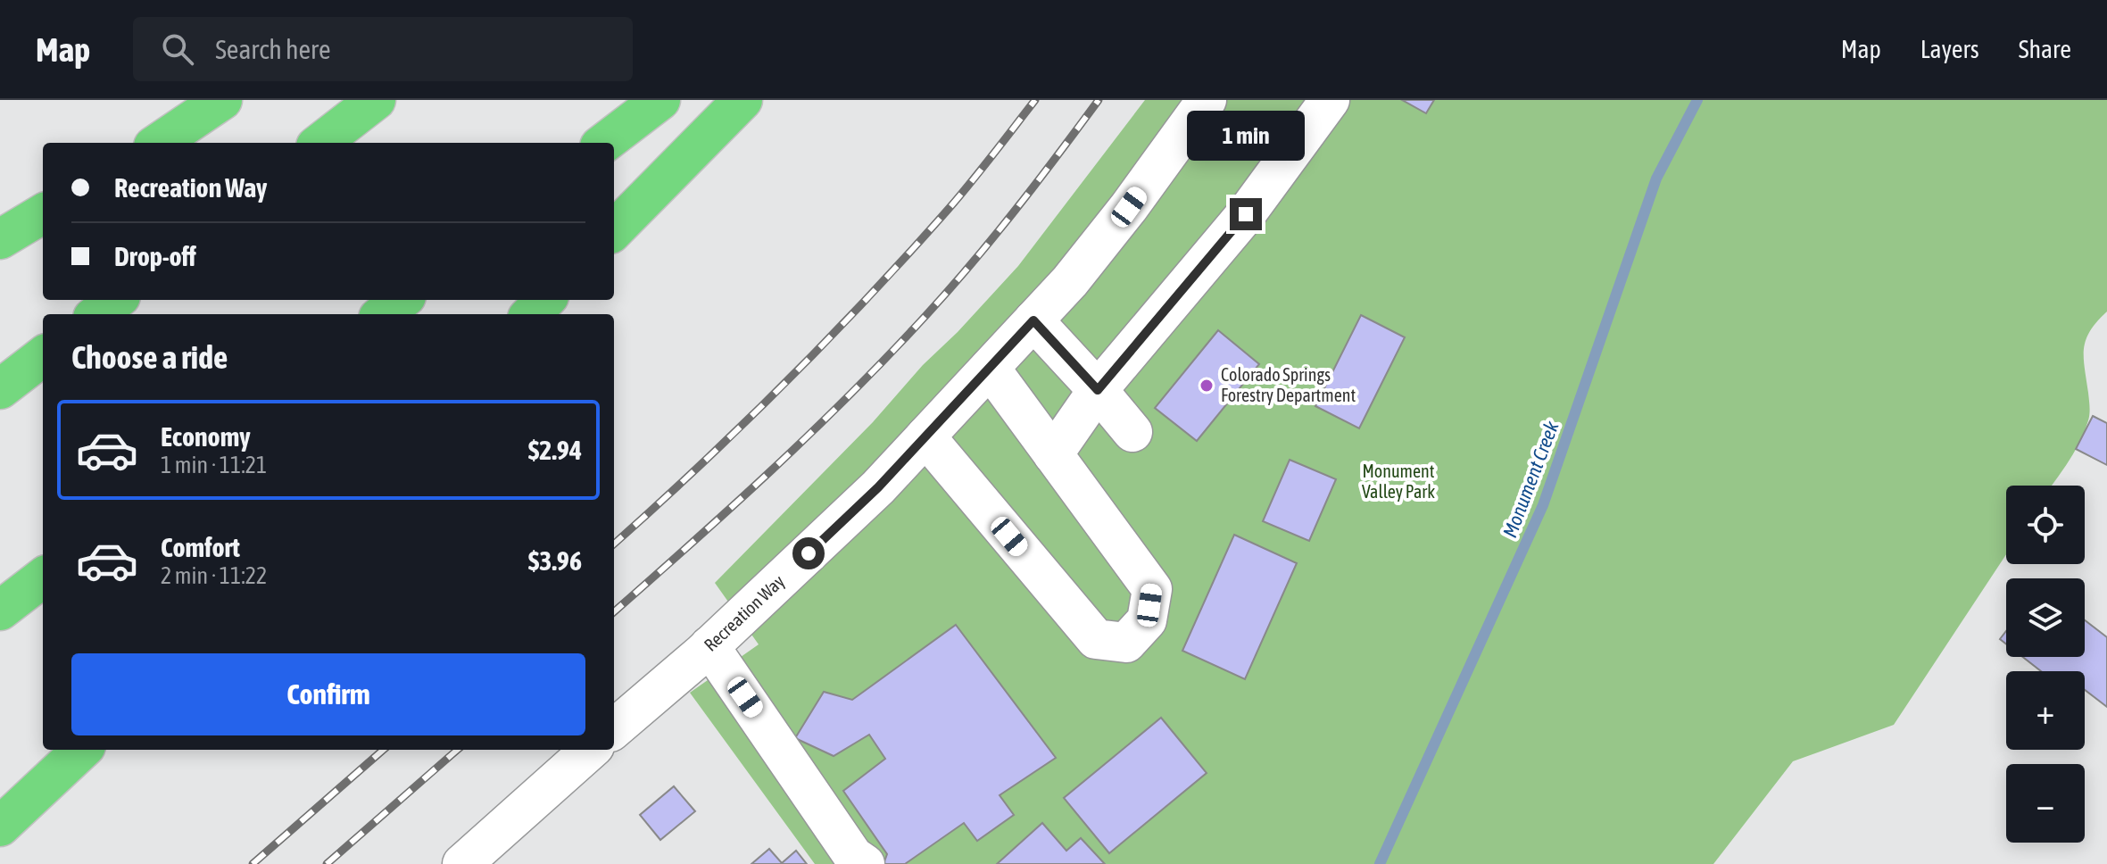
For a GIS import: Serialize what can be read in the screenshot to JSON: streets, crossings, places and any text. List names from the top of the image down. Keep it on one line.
{"streets":{"street":["Recreation Way"]},"water":["Monument Creek"],"parks":["Monument Valley Park"],"places":["Colorado Springs Forestry Department"],"page":{"header":"Map","search":"Search here","nav":["Map","Layers","Share"],"bubble":"1 min","banner":["Recreation Way","Drop-off"],"heading":"Choose a ride","list":[{"name":"Economy","note":"1 min · 11:21","value":"$2.94"},{"name":"Comfort","note":"2 min · 11:22","value":"$3.96"}],"map_buttons":["+","−"],"buttons":"Confirm"}}
